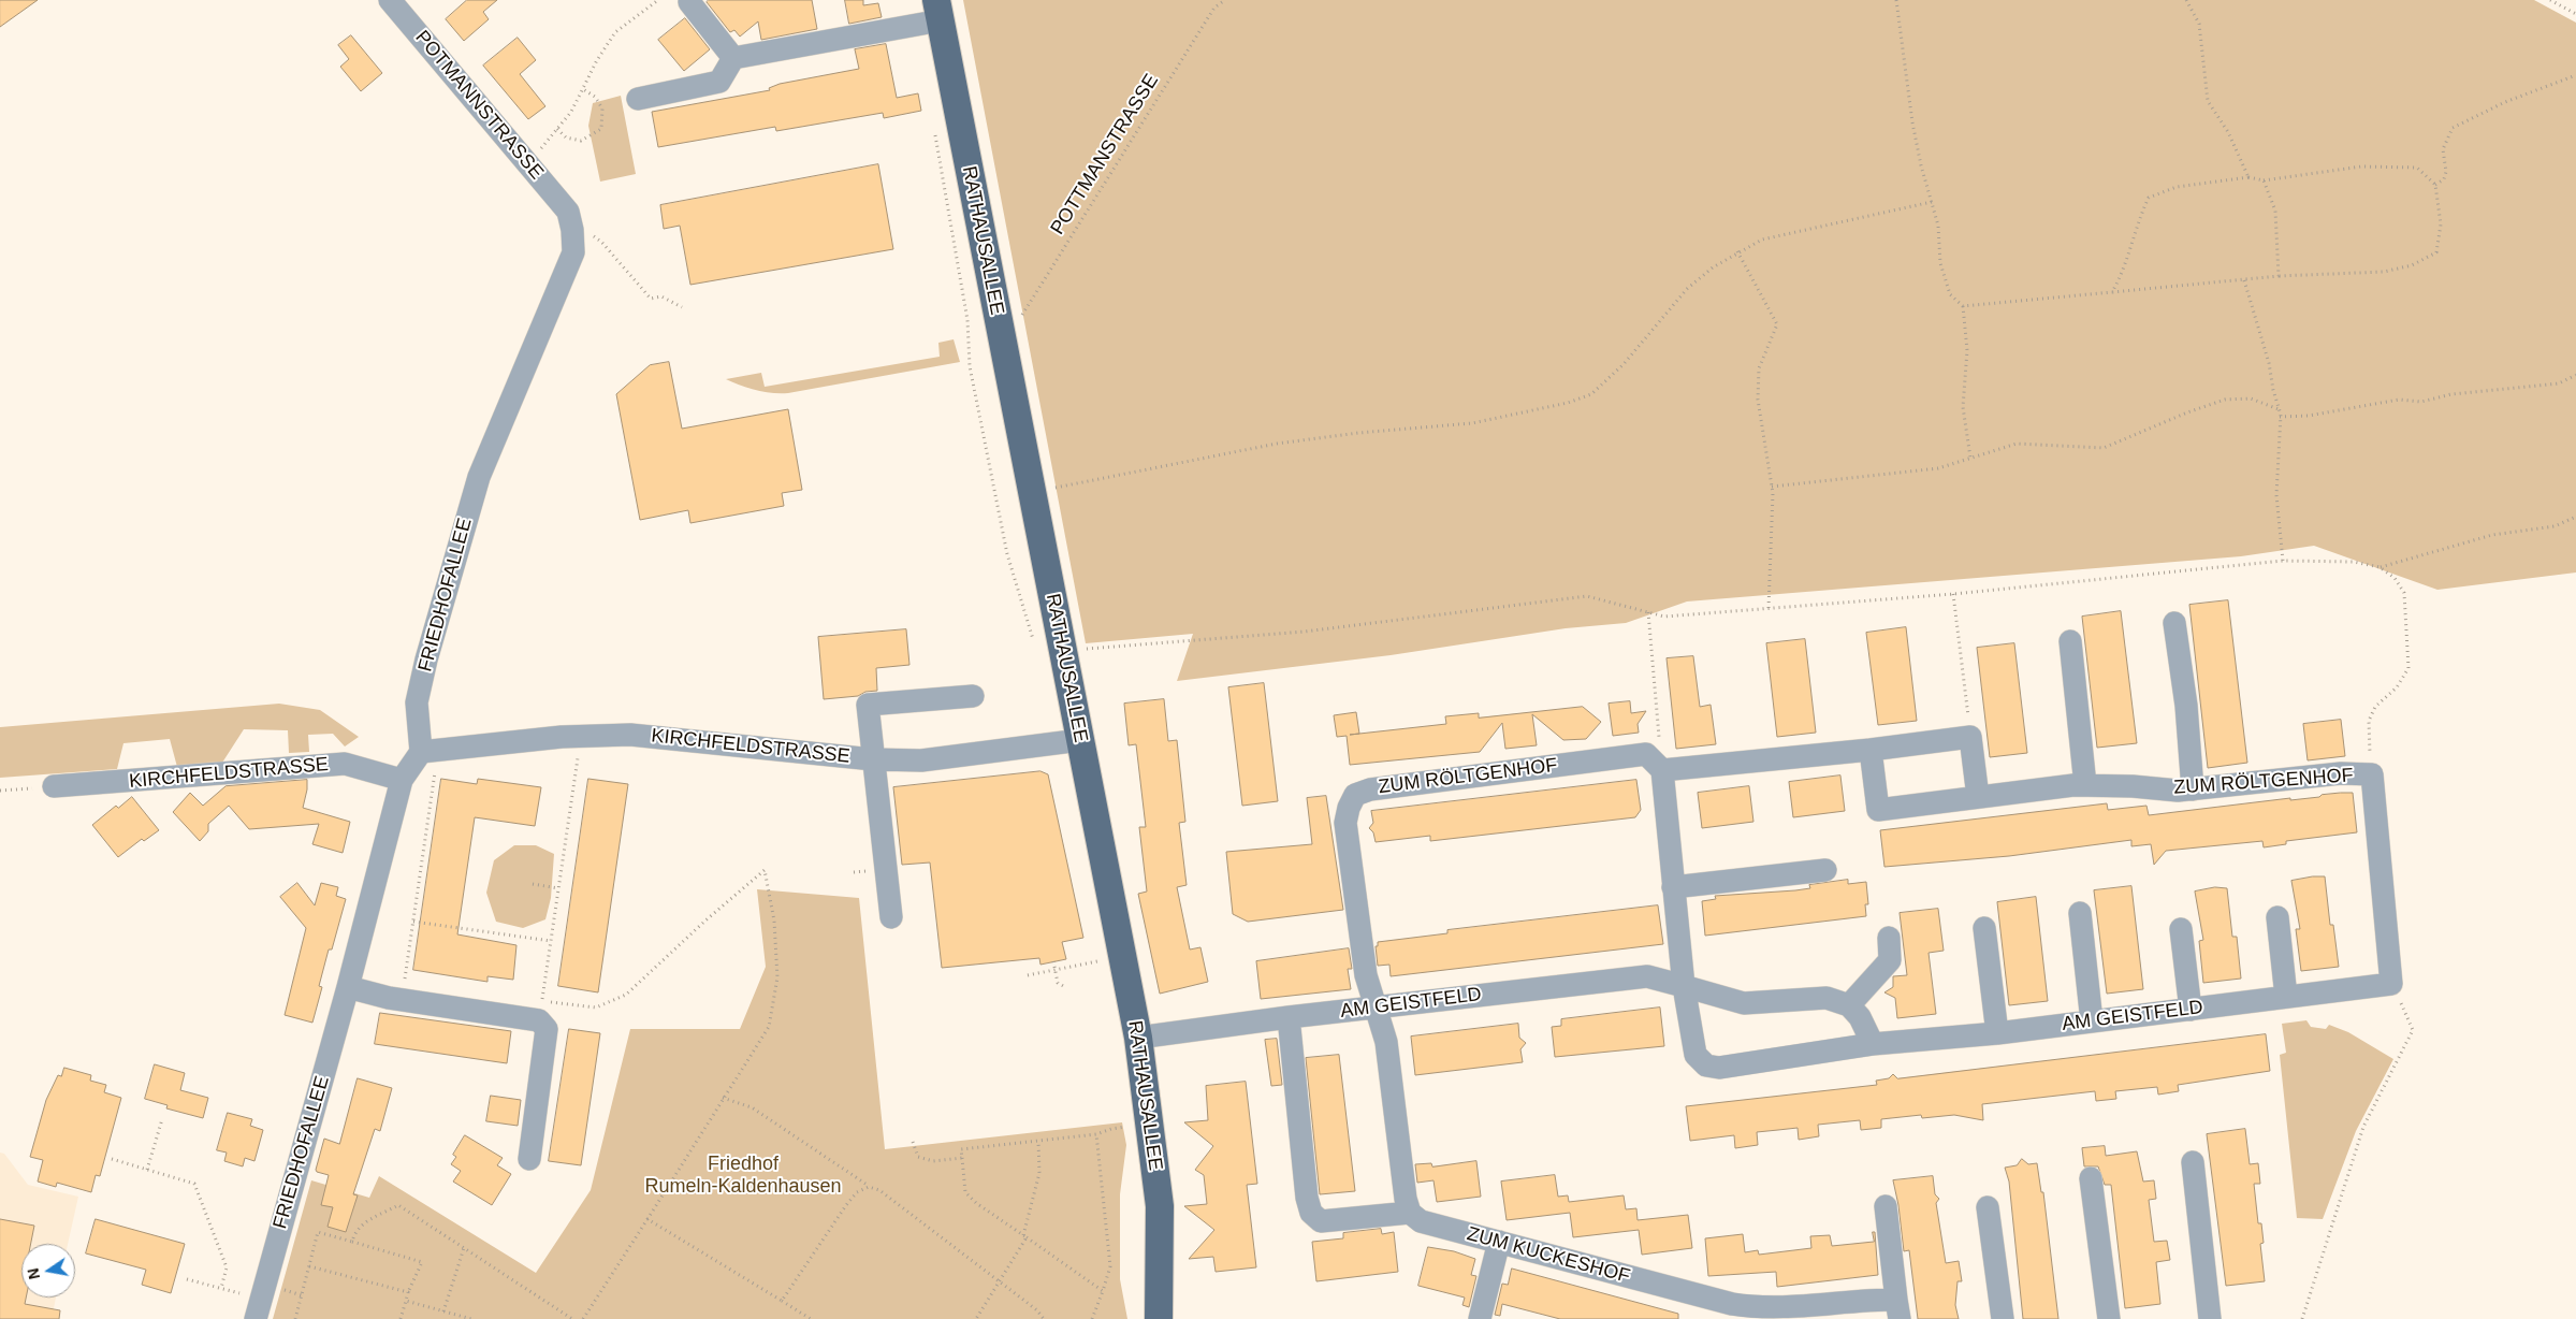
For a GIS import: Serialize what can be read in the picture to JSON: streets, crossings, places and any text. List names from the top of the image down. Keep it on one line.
{"streets":{"main road":["RATHAUSALLEE"],"street":["POTMANNSTRASSE","FRIEDHOFALLEE","KIRCHFELDSTRASSE","ZUM RÖLTGENHOF","AM GEISTFELD","ZUM KUCKESHOF"],"path":["POTTMANSTRASSE"]},"crossings":[["POTMANNSTRASSE","FRIEDHOFALLEE"],["RATHAUSALLEE","KIRCHFELDSTRASSE"],["RATHAUSALLEE","AM GEISTFELD"],["FRIEDHOFALLEE","KIRCHFELDSTRASSE"],["ZUM RÖLTGENHOF","AM GEISTFELD"]],"parks":["Friedhof Rumeln-Kaldenhausen"],"north":"left"}
